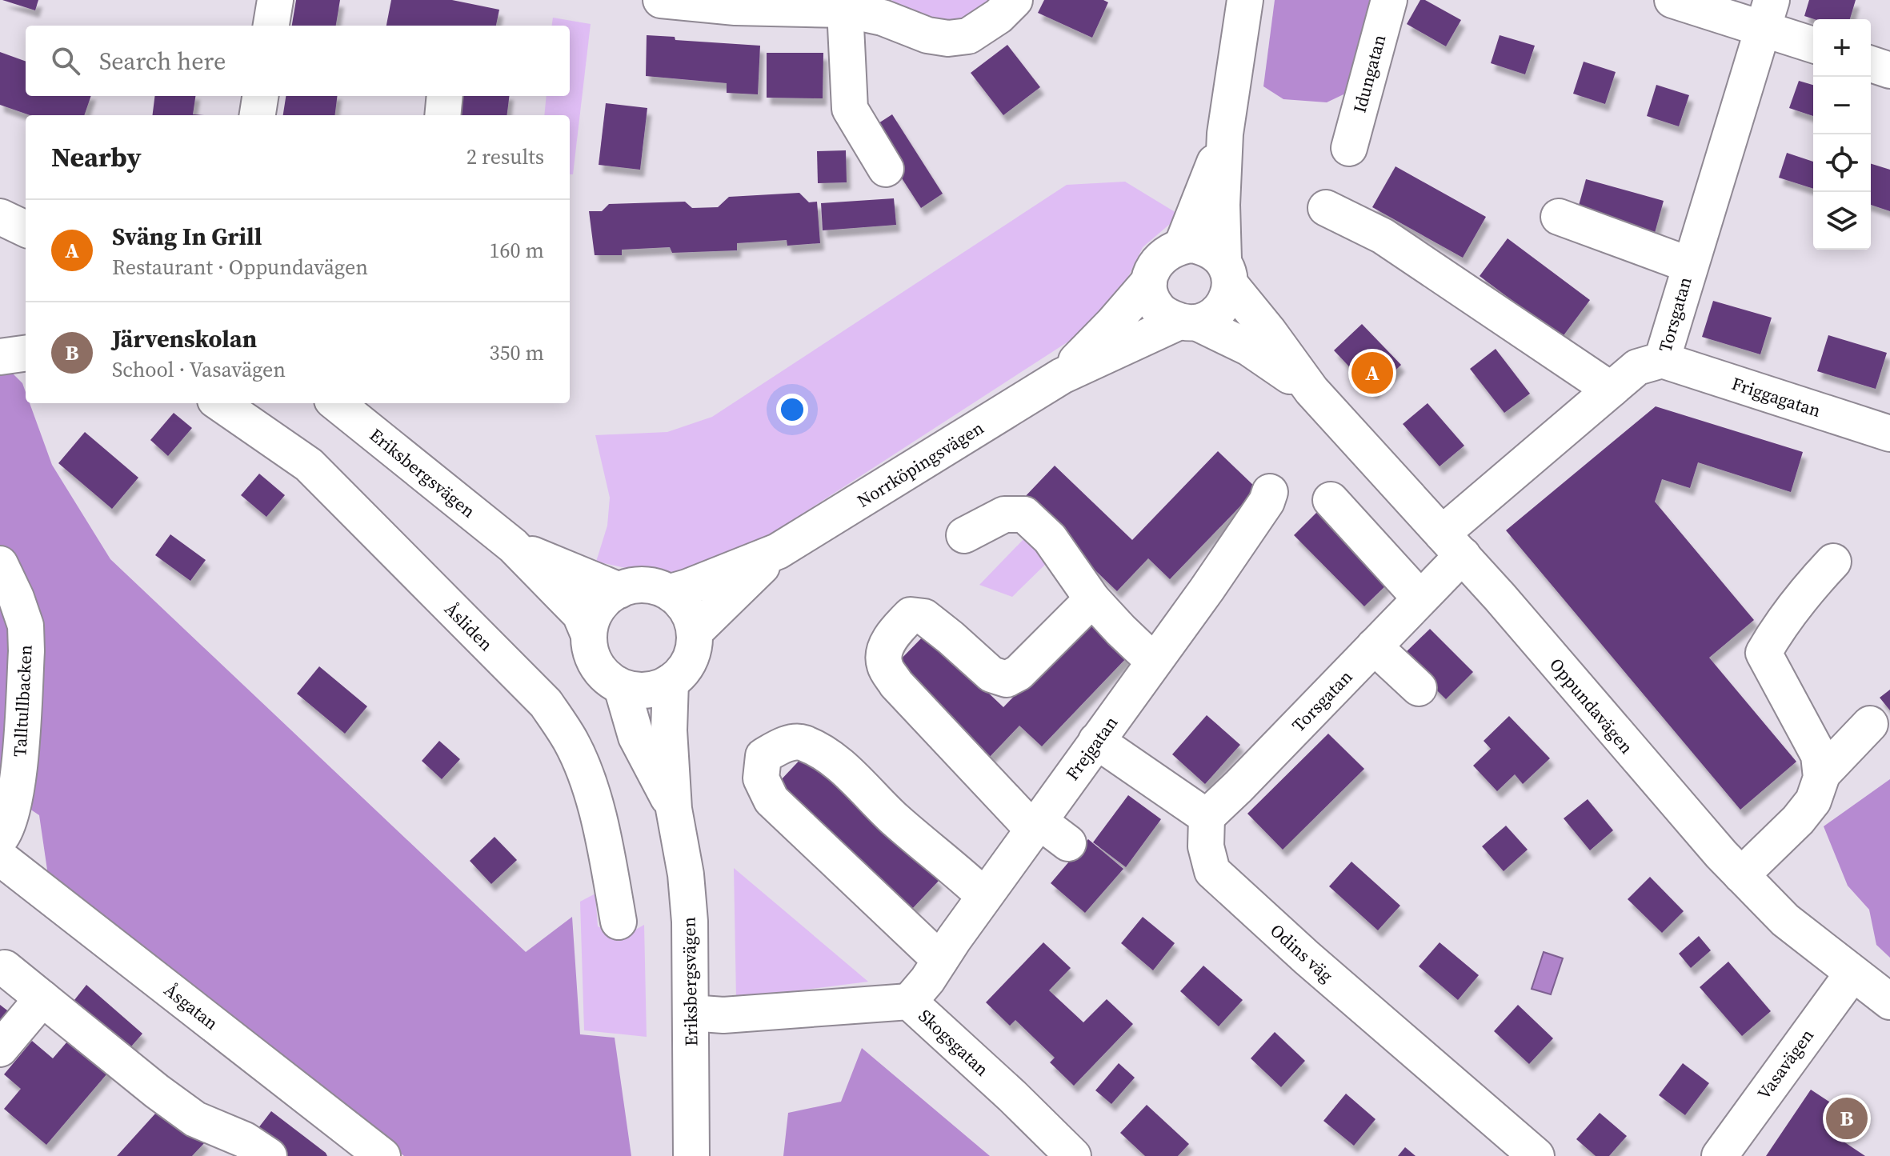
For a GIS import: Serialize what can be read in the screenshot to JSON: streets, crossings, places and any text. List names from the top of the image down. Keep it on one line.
{"streets":{"street":["Idungatan","Torsgatan","Friggagatan","Norrköpingsvägen","Eriksbergsvägen","Åsliden","Talltullbacken","Oppundavägen","Frejgatan","Odins väg","Åsgatan","Skogsgatan","Vasavägen"]},"crossings":[["Torsgatan","Friggagatan"],["Torsgatan","Oppundavägen"],["Torsgatan","Odins väg"],["Norrköpingsvägen","Eriksbergsvägen"],["Norrköpingsvägen","Oppundavägen"],["Eriksbergsvägen","Skogsgatan"],["Oppundavägen","Vasavägen"],["Frejgatan","Skogsgatan"]],"page":{"map_buttons":["+","−"],"search":"Search here","heading":["Nearby","2 results"],"list":[{"mark":"A","name":"Sväng In Grill","note":"Restaurant · Oppundavägen","value":"160 m"},{"mark":"B","name":"Järvenskolan","note":"School · Vasavägen","value":"350 m"}],"pins":["A","B"]}}
